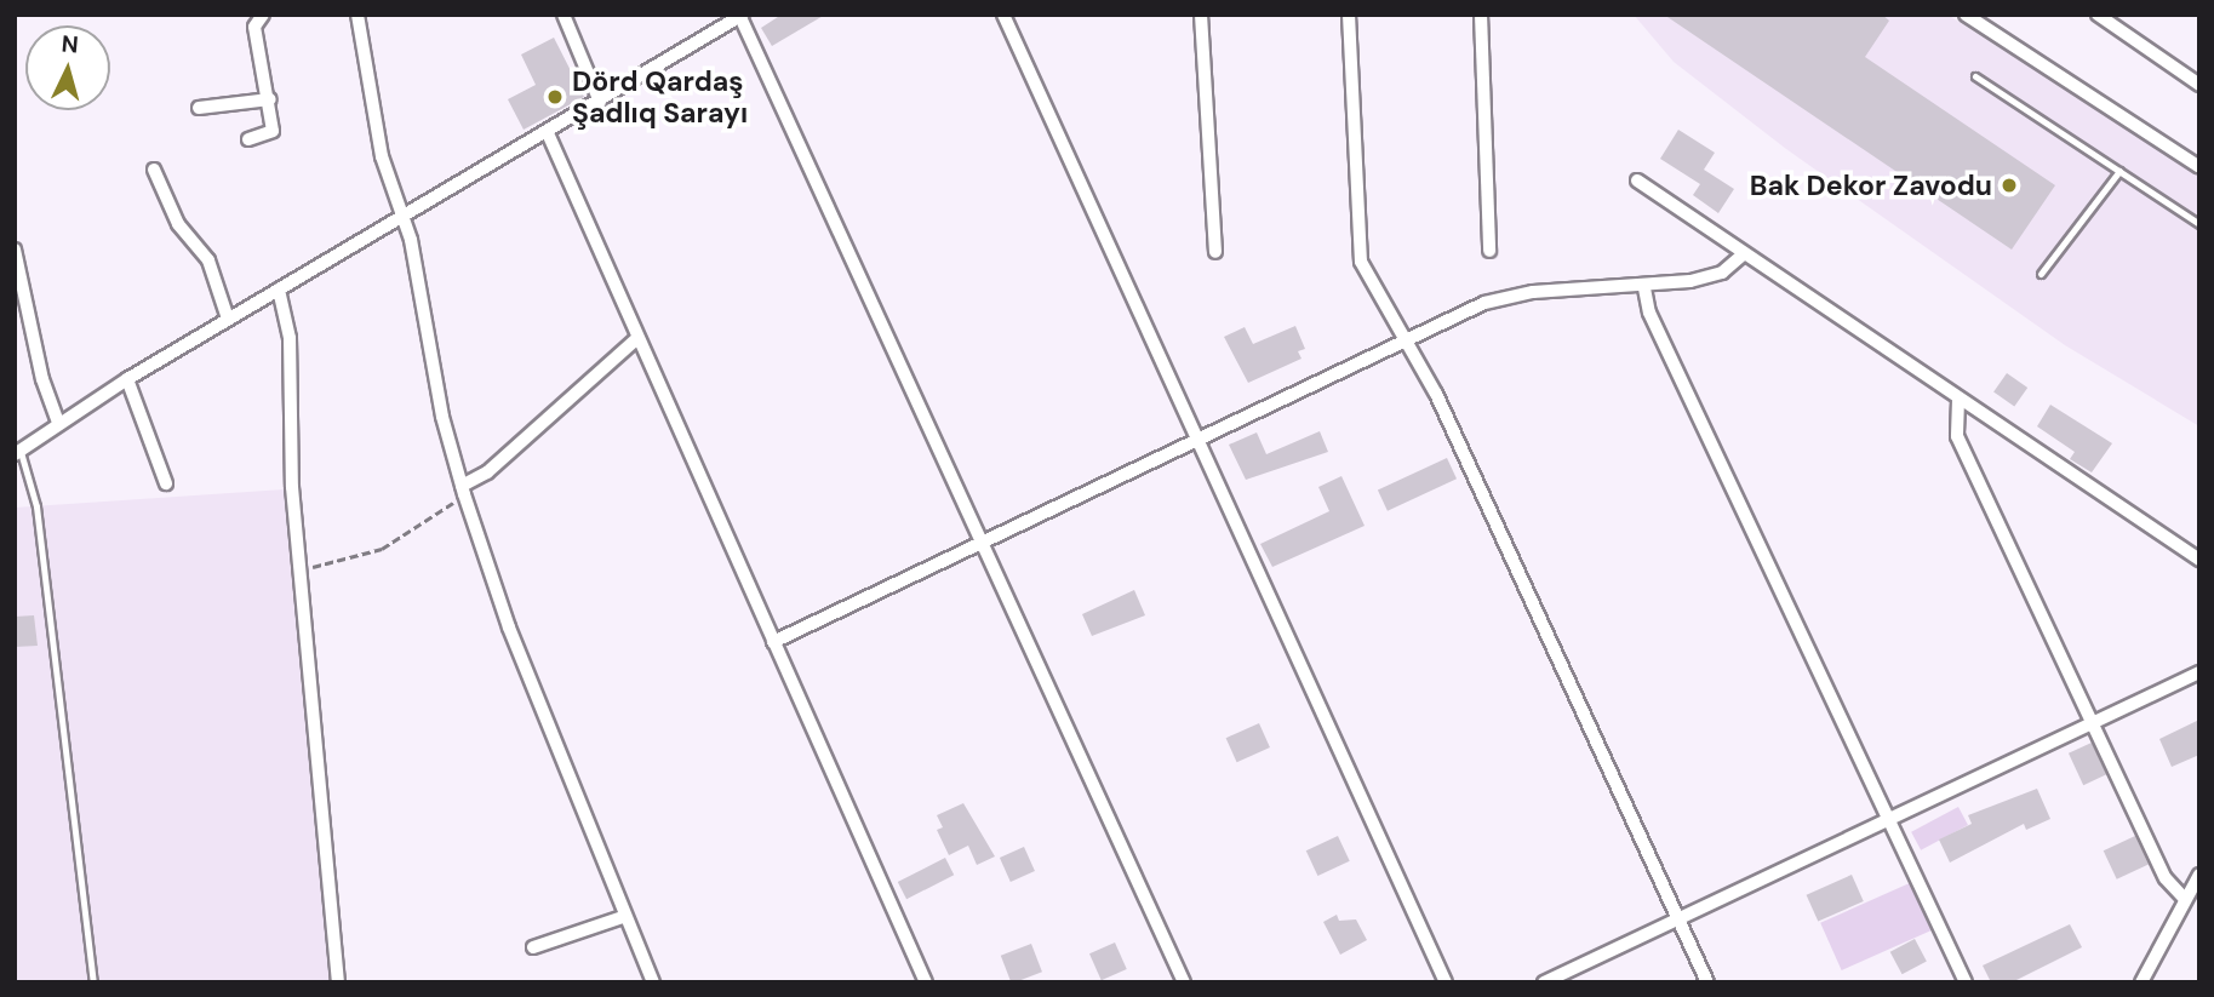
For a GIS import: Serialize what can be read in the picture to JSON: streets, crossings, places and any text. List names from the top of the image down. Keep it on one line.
{"places":["Dörd Qardaş Şadlıq Sarayı","Bak Dekor Zavodu"],"north":"top"}
